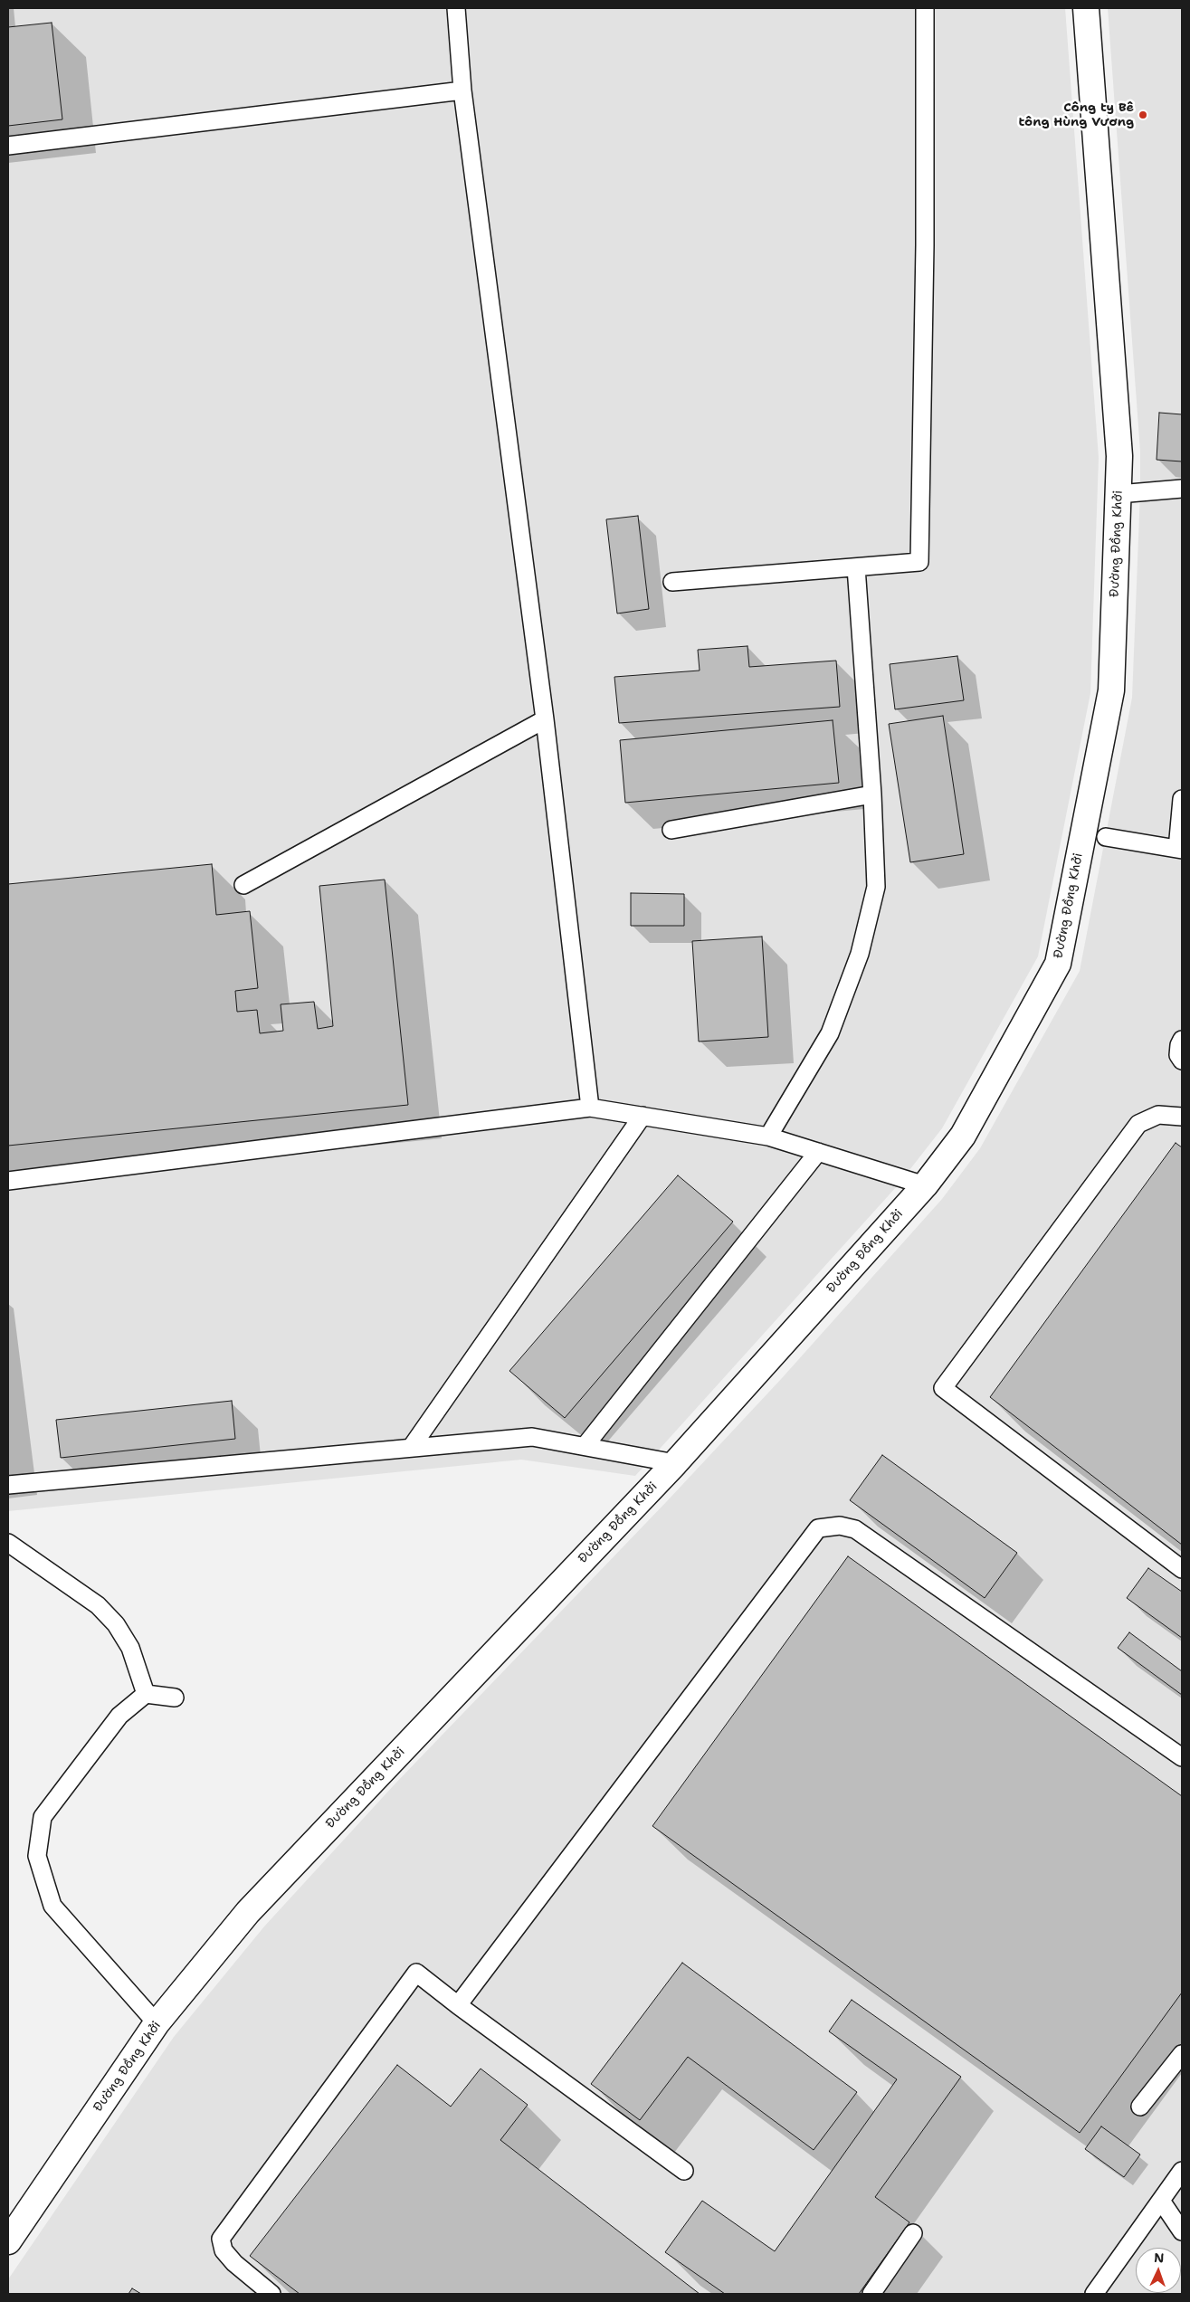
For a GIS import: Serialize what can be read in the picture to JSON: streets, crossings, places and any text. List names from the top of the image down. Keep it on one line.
{"streets":{"main road":["Đường Đồng Khởi"]},"places":["Công ty Bê tông Hùng Vương"],"north":"top"}
